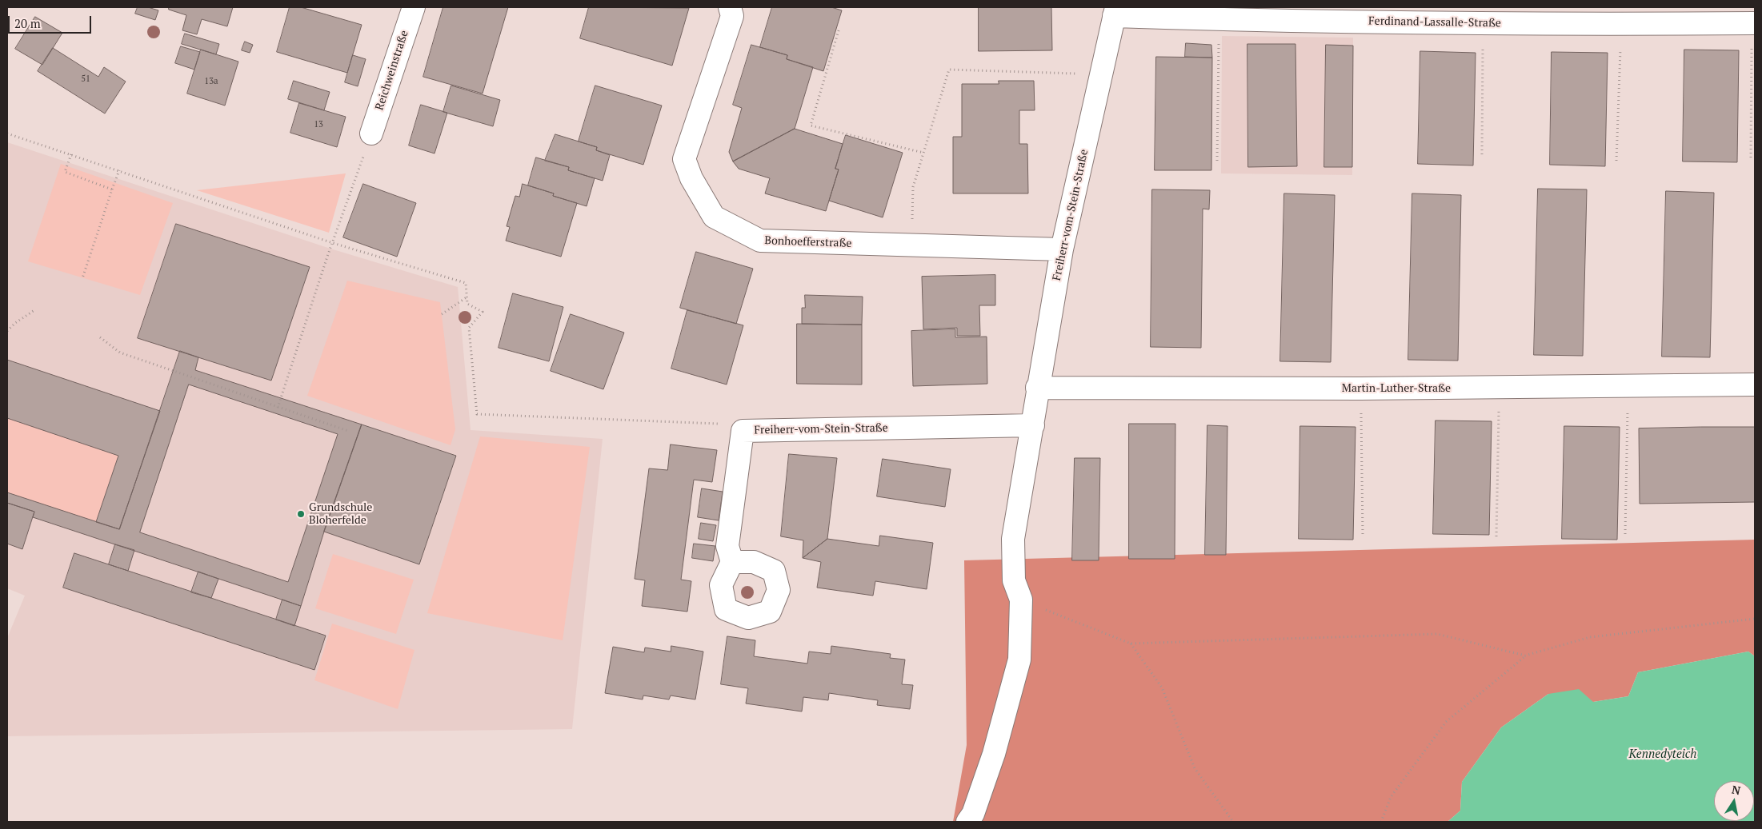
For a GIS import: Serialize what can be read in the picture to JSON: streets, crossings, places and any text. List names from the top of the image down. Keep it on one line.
{"streets":{"street":["Ferdinand-Lassalle-Straße","Reichweinstraße","Freiherr-vom-Stein-Straße","Bonhoefferstraße","Martin-Luther-Straße"]},"crossings":[["Ferdinand-Lassalle-Straße","Freiherr-vom-Stein-Straße"],["Freiherr-vom-Stein-Straße","Bonhoefferstraße"],["Freiherr-vom-Stein-Straße","Martin-Luther-Straße"]],"water":["Kennedyteich"],"places":["Grundschule Bloherfelde"],"house_numbers":["51","13a","13"],"scale_bar":"20 m","north":"top"}
